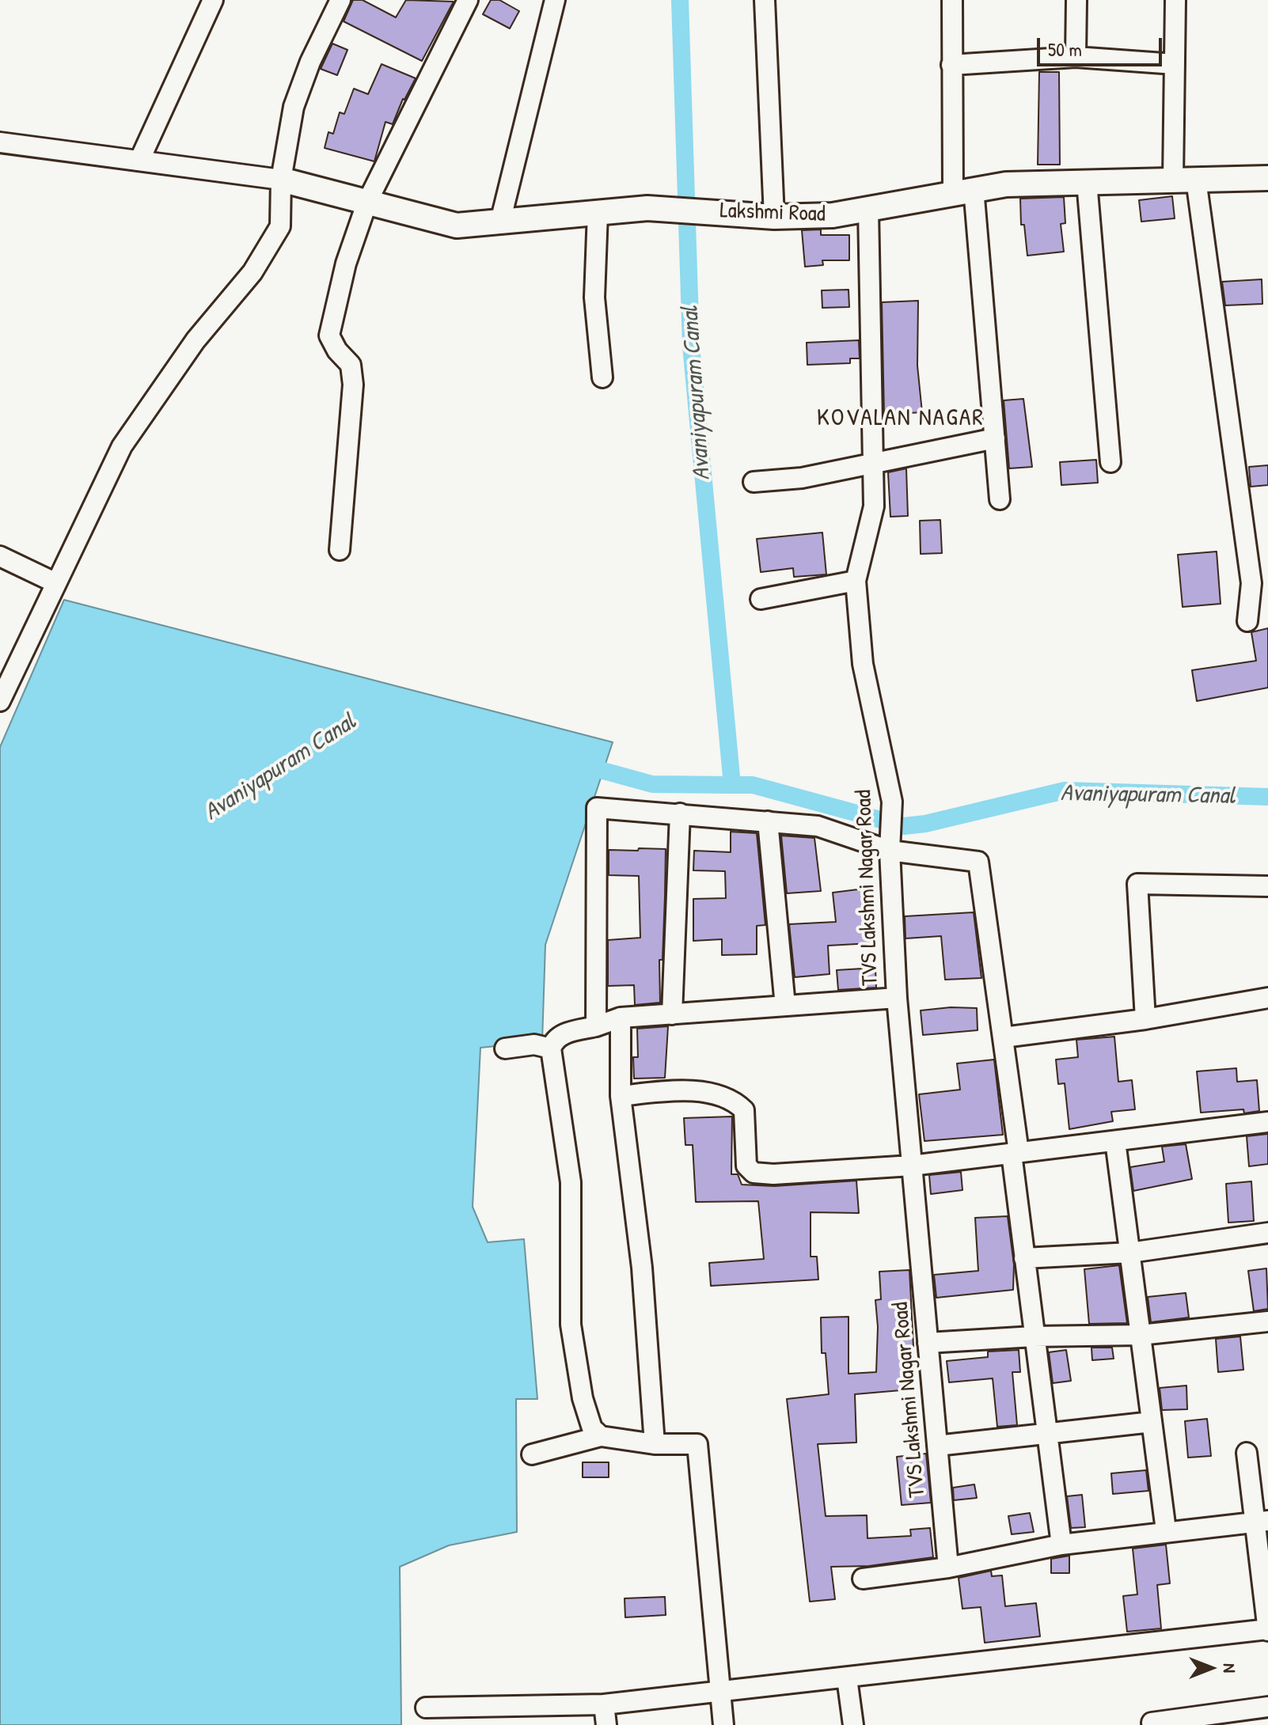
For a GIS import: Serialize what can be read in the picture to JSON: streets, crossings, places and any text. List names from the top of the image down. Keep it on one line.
{"streets":{"street":["Lakshmi Road","TVS Lakshmi Nagar Road"]},"crossings":[["Lakshmi Road","TVS Lakshmi Nagar Road"]],"districts":["KOVALAN NAGAR"],"water":["Avaniyapuram Canal"],"scale_bar":"50 m","north":"right"}
